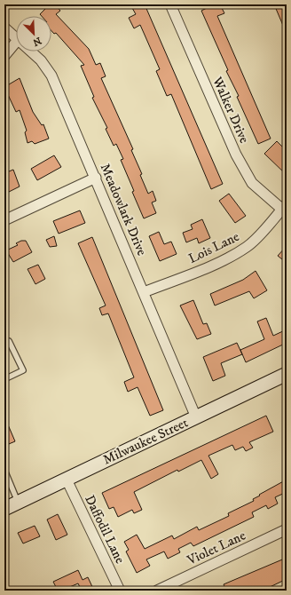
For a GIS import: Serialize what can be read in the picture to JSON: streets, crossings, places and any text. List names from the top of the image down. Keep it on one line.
{"streets":{"street":["Walker Drive","Meadowlark Drive","Lois Lane","Milwaukee Street","Daffodil Lane","Violet Lane"]},"crossings":[["Walker Drive","Lois Lane"],["Meadowlark Drive","Lois Lane"],["Meadowlark Drive","Milwaukee Street"],["Milwaukee Street","Daffodil Lane"]],"north":"bottom right"}
